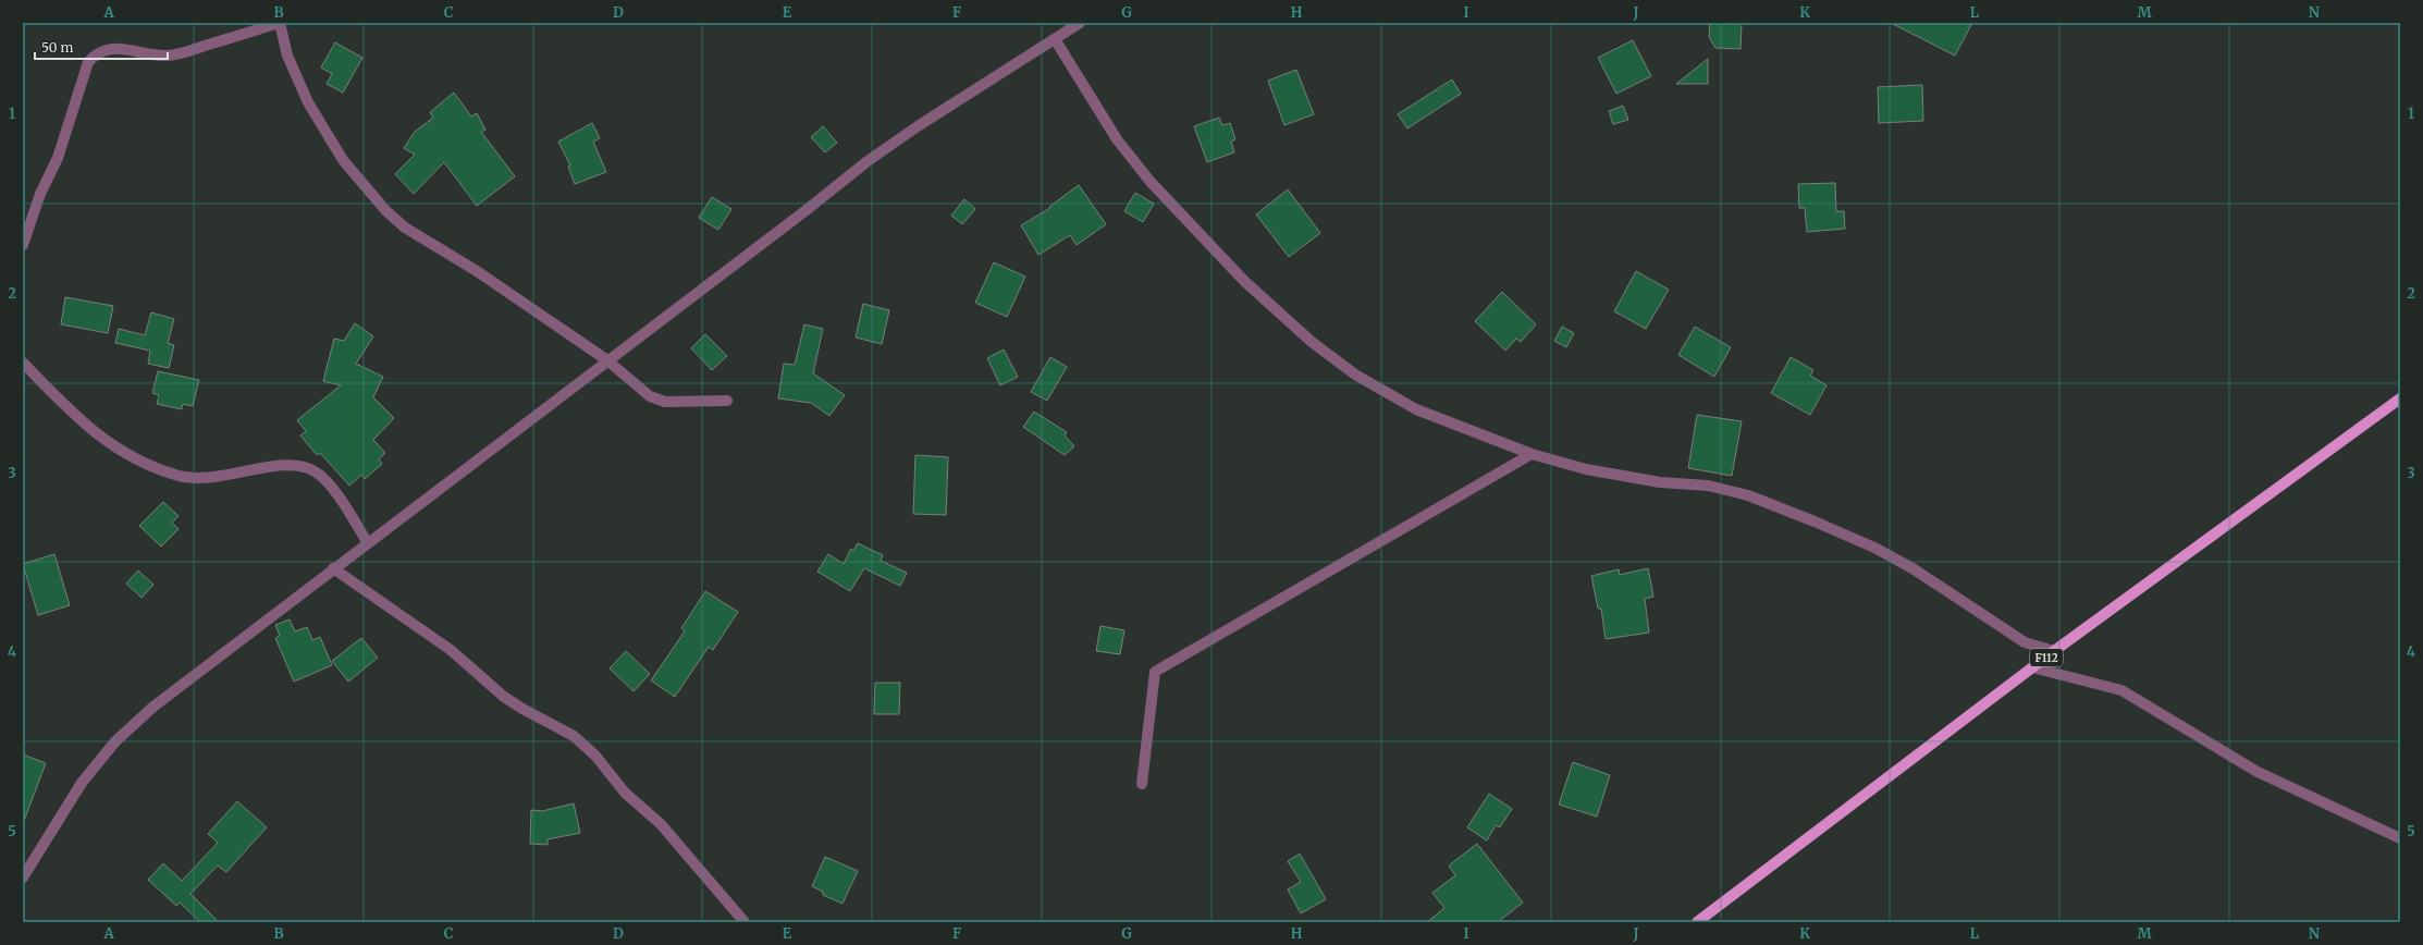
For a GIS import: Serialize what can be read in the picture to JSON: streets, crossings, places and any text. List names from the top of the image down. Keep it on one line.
{"streets":{"main road":["F112"]},"scale_bar":"50 m","grid":{"columns":["A","B","C","D","E","F","G","H","I","J","K","L","M","N"],"rows":["1","2","3","4","5"]}}
